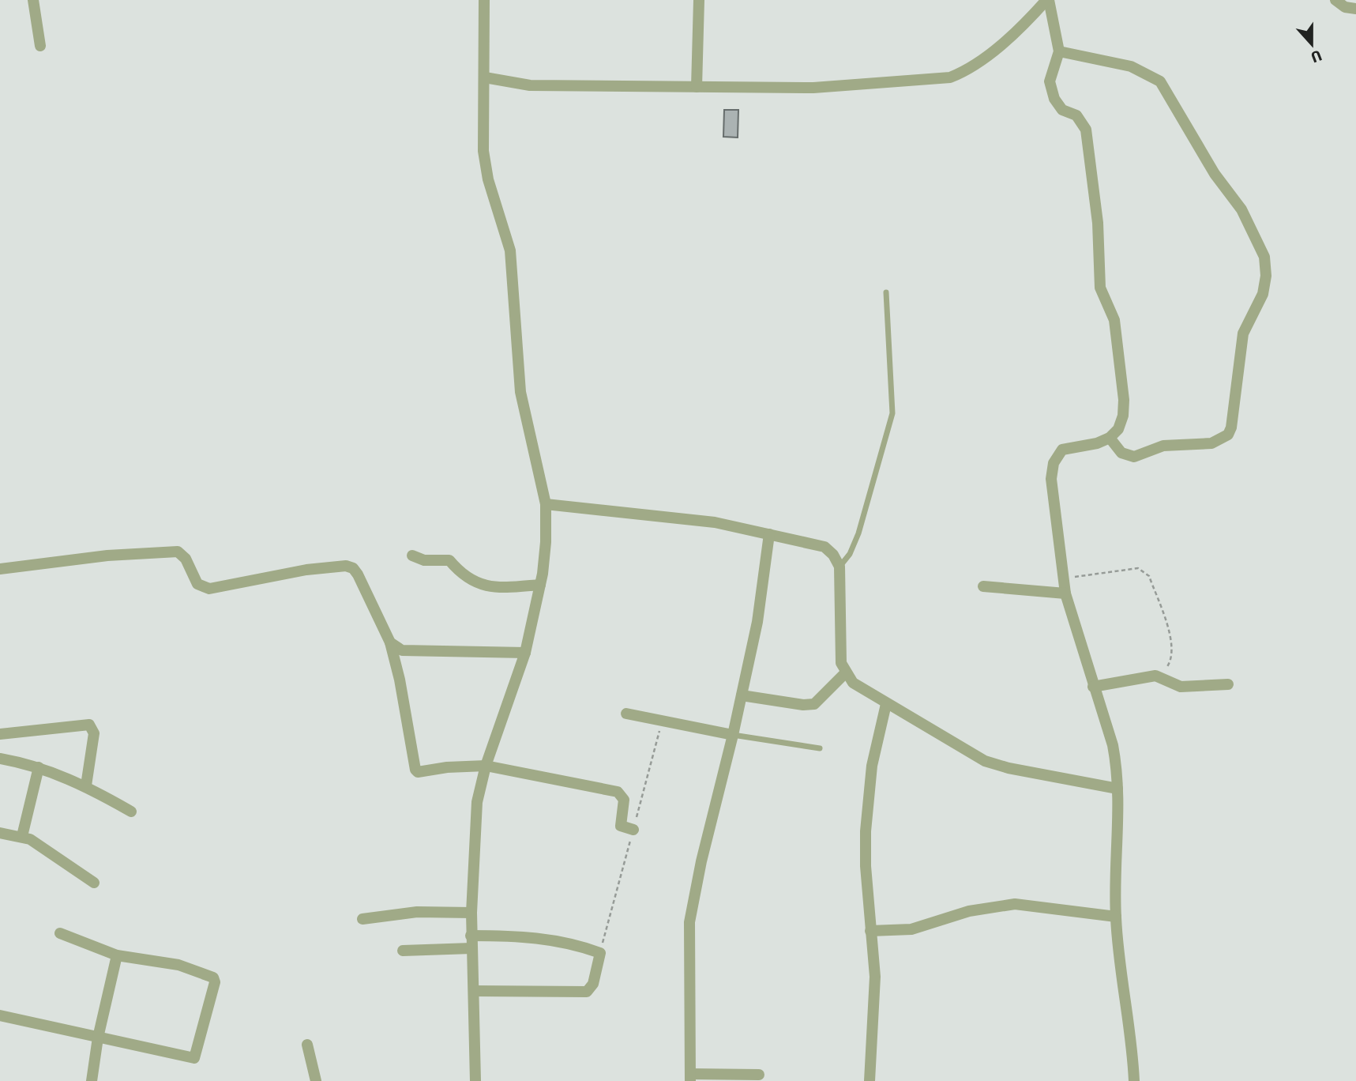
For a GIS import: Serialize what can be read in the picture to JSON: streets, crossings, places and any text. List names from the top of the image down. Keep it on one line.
{"north":"bottom"}
